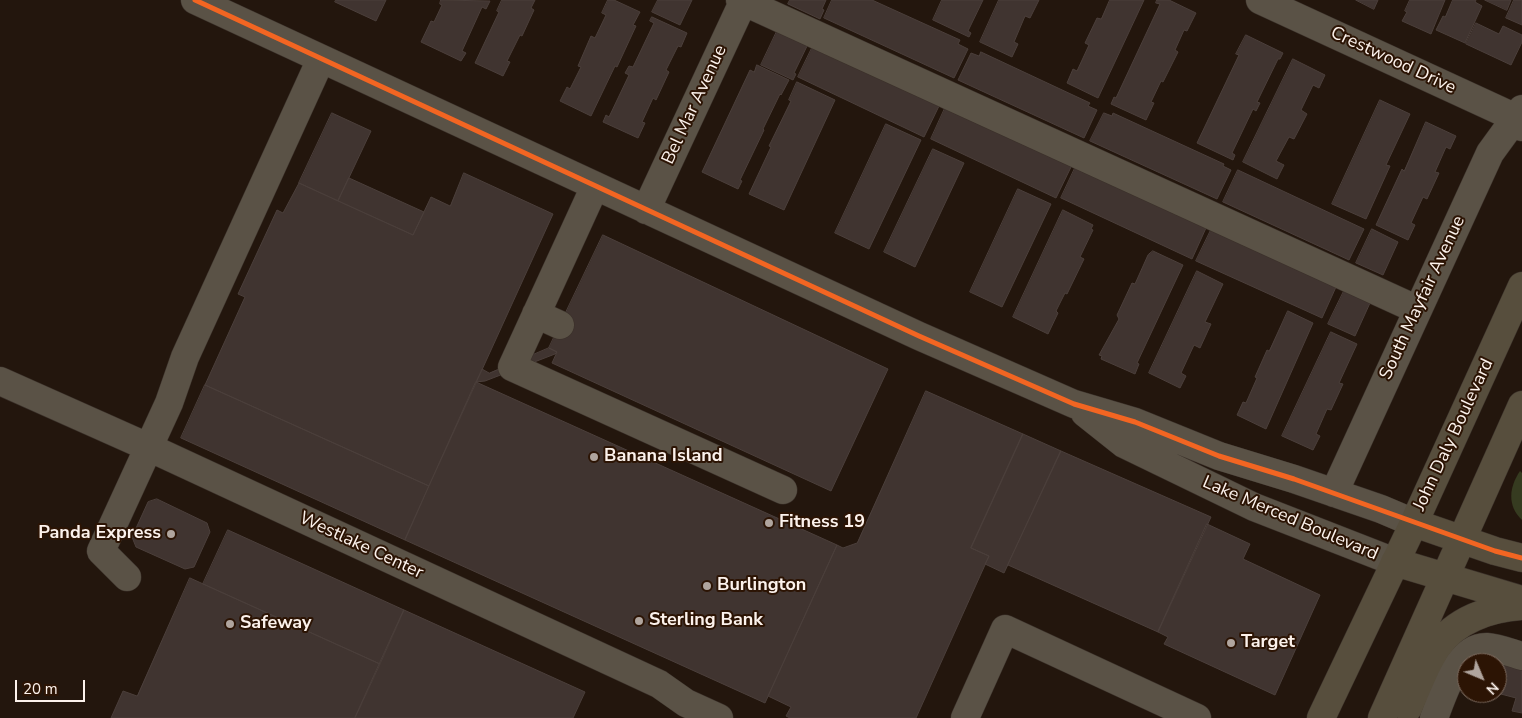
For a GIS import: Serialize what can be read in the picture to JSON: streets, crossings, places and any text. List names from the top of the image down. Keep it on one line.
{"streets":{"main road":["John Daly Boulevard","Lake Merced Boulevard"],"street":["Crestwood Drive","Bel Mar Avenue","South Mayfair Avenue","Westlake Center"]},"crossings":[["Crestwood Drive","South Mayfair Avenue"],["Bel Mar Avenue","Lake Merced Boulevard"],["South Mayfair Avenue","Lake Merced Boulevard"],["John Daly Boulevard","Lake Merced Boulevard"]],"places":["Banana Island","Fitness 19","Panda Express","Burlington","Sterling Bank","Safeway","Target"],"scale_bar":"20 m","north":"bottom right"}
